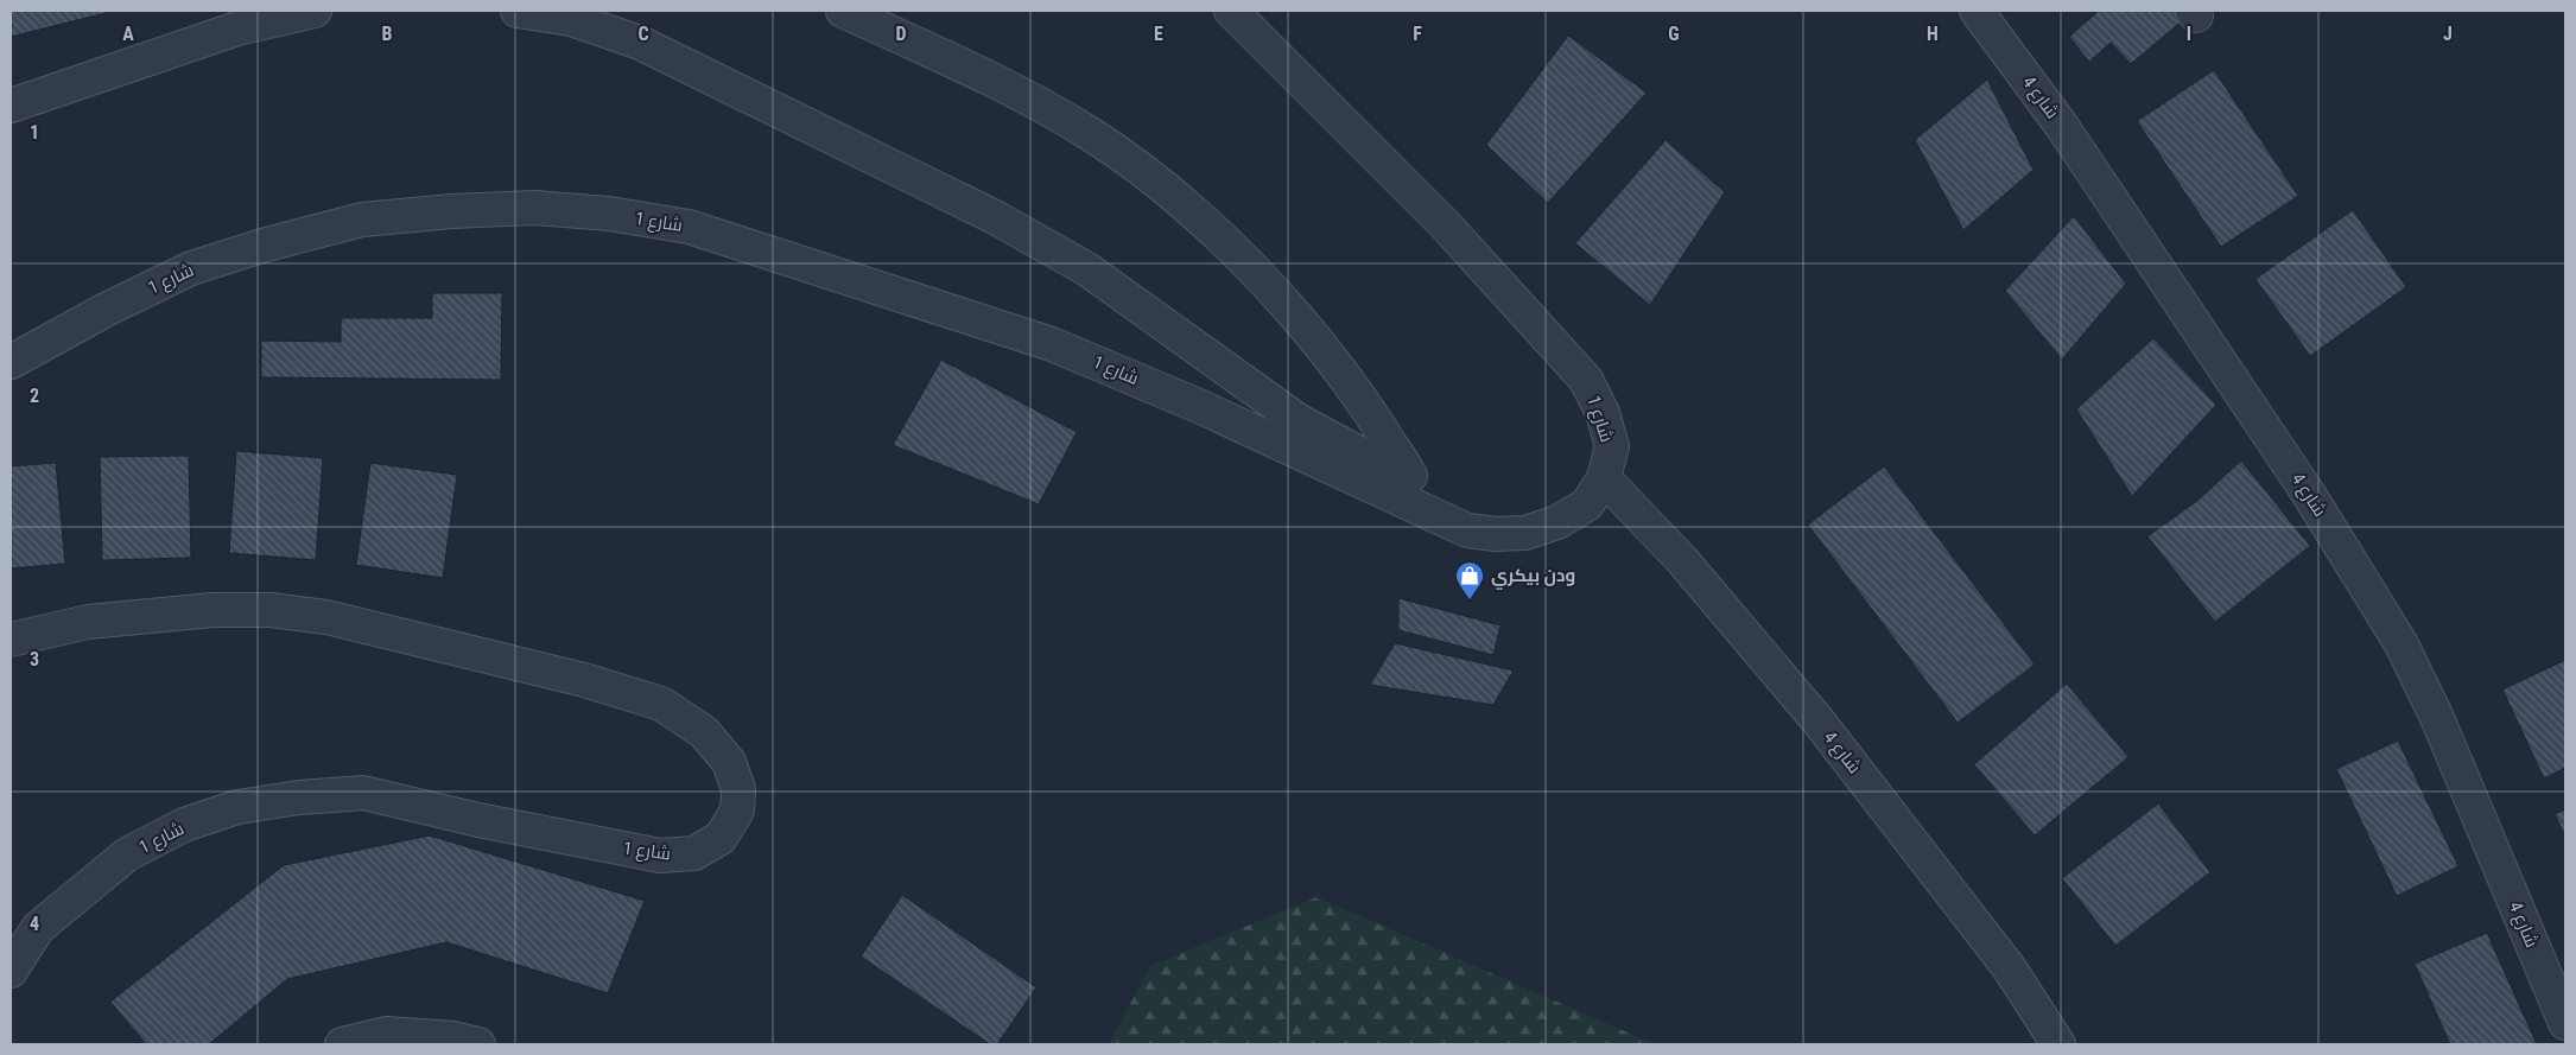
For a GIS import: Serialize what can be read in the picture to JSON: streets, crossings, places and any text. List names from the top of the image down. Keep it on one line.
{"streets":{"street":["شارع 4","شارع 1"]},"crossings":[["شارع 4","شارع 1"]],"places":{"shop":["ودن بيكري"]},"grid":{"columns":["A","B","C","D","E","F","G","H","I","J"],"rows":["1","2","3","4"]}}
